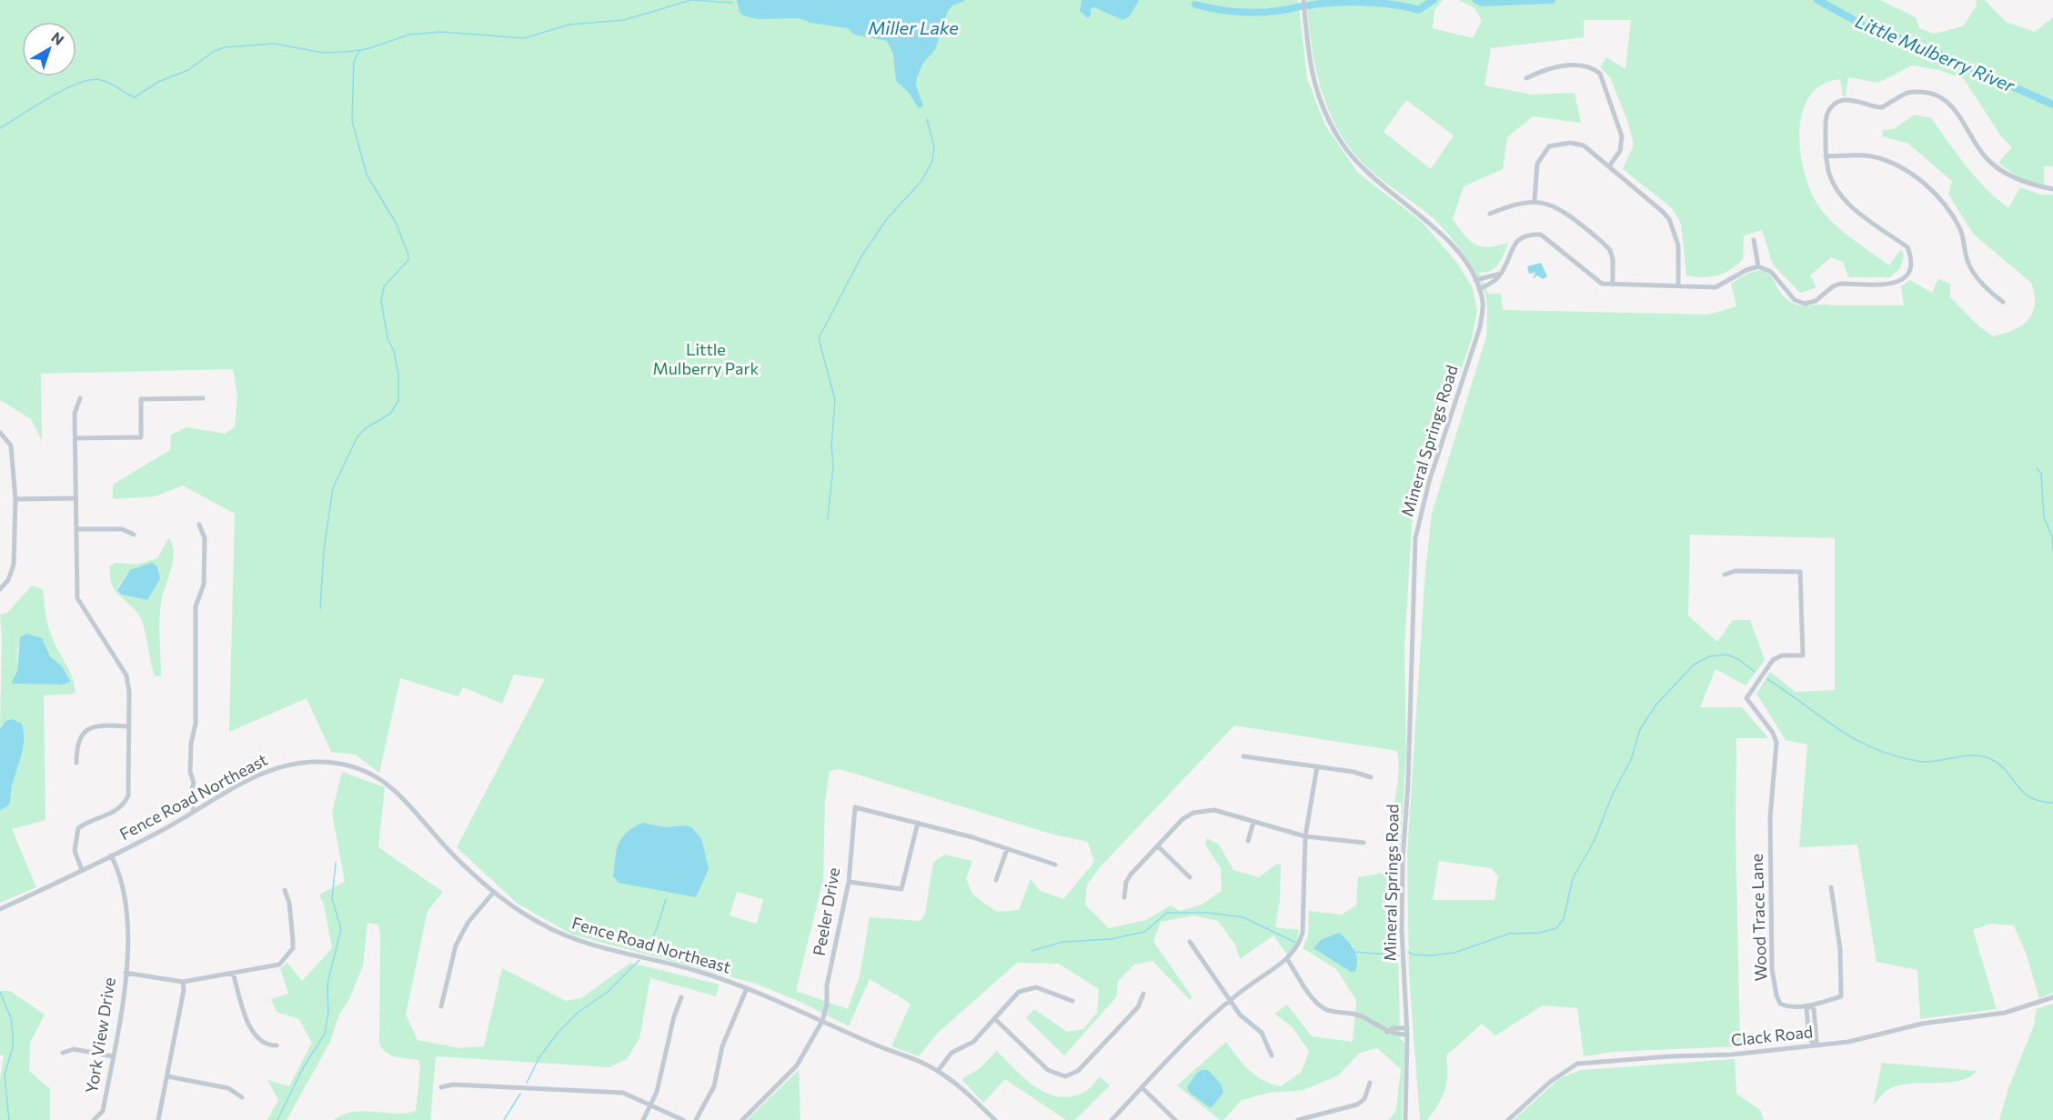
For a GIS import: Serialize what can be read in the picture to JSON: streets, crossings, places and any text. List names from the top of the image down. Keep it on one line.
{"streets":{"street":["Mineral Springs Road","Fence Road Northeast","Peeler Drive","Wood Trace Lane","York View Drive","Clack Road"]},"crossings":[["Fence Road Northeast","Peeler Drive"],["Fence Road Northeast","York View Drive"]],"water":["Miller Lake","Little Mulberry River"],"parks":["Little Mulberry Park"],"north":"top right"}
